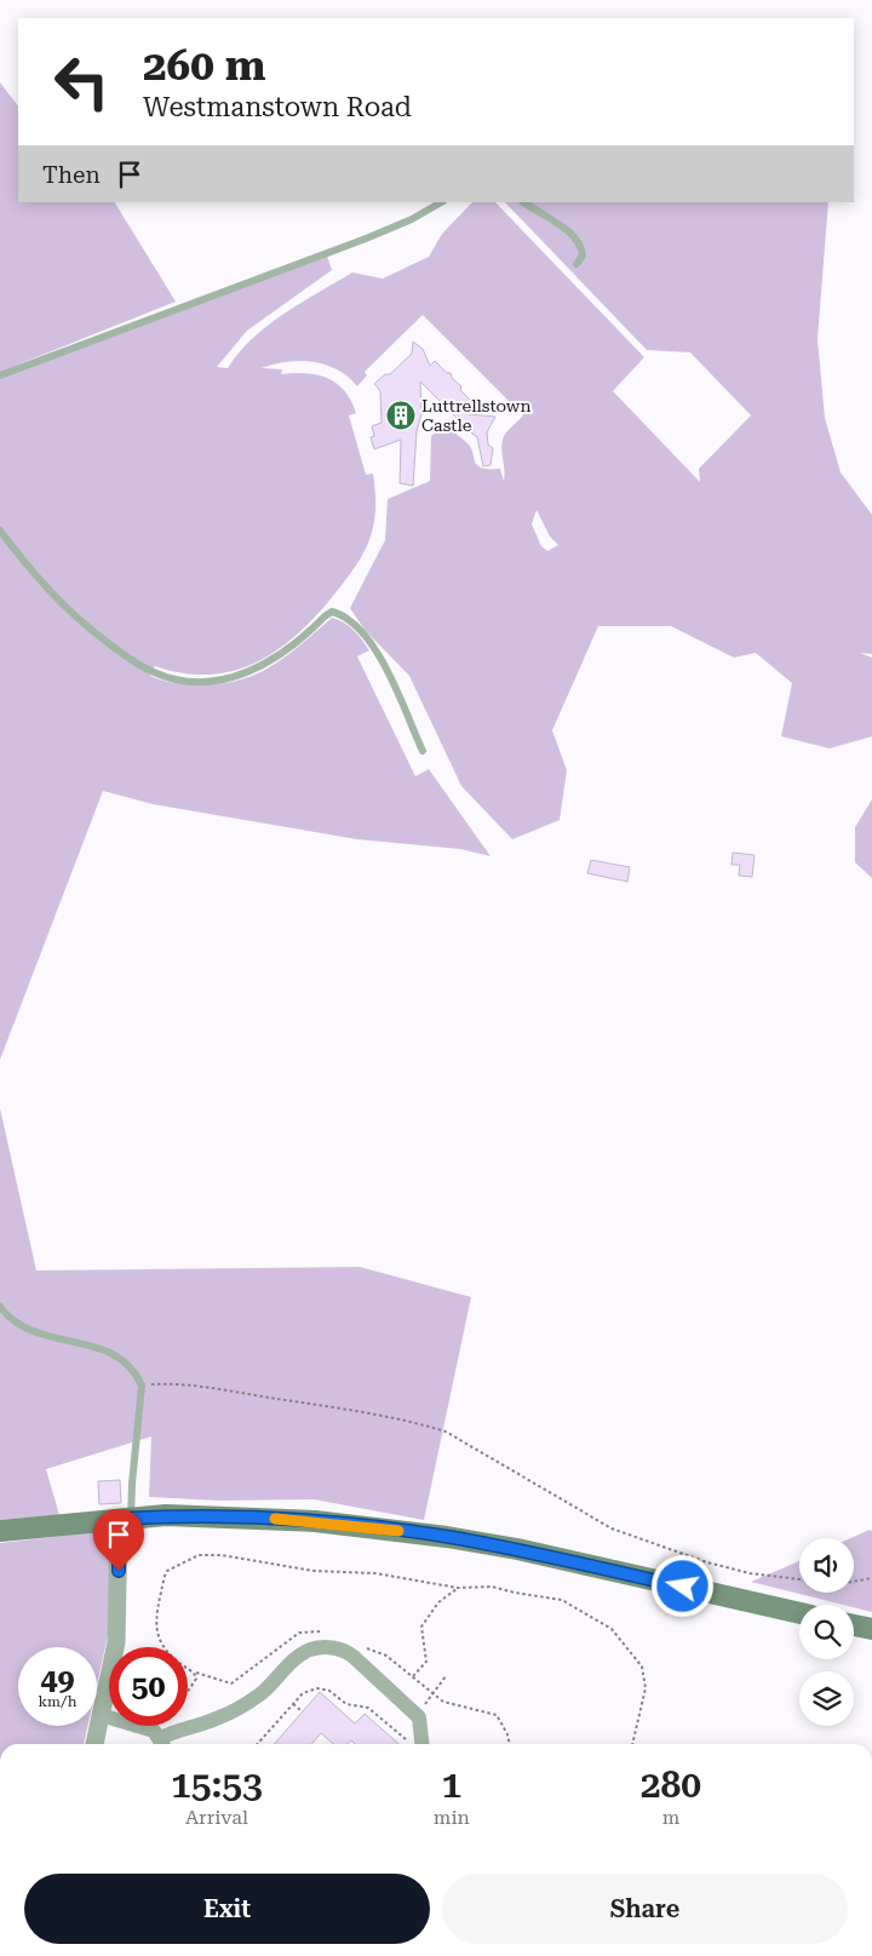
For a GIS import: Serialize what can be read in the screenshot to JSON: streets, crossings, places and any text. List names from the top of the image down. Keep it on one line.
{"places":{"building":["Luttrellstown Castle"]},"page":{"turn":["260 m","Westmanstown Road"],"then":"Then","speed":"49 km/h","limit":"50","eta":["15:53","Arrival","1","min","280","m"],"buttons":["Exit","Share"]}}
